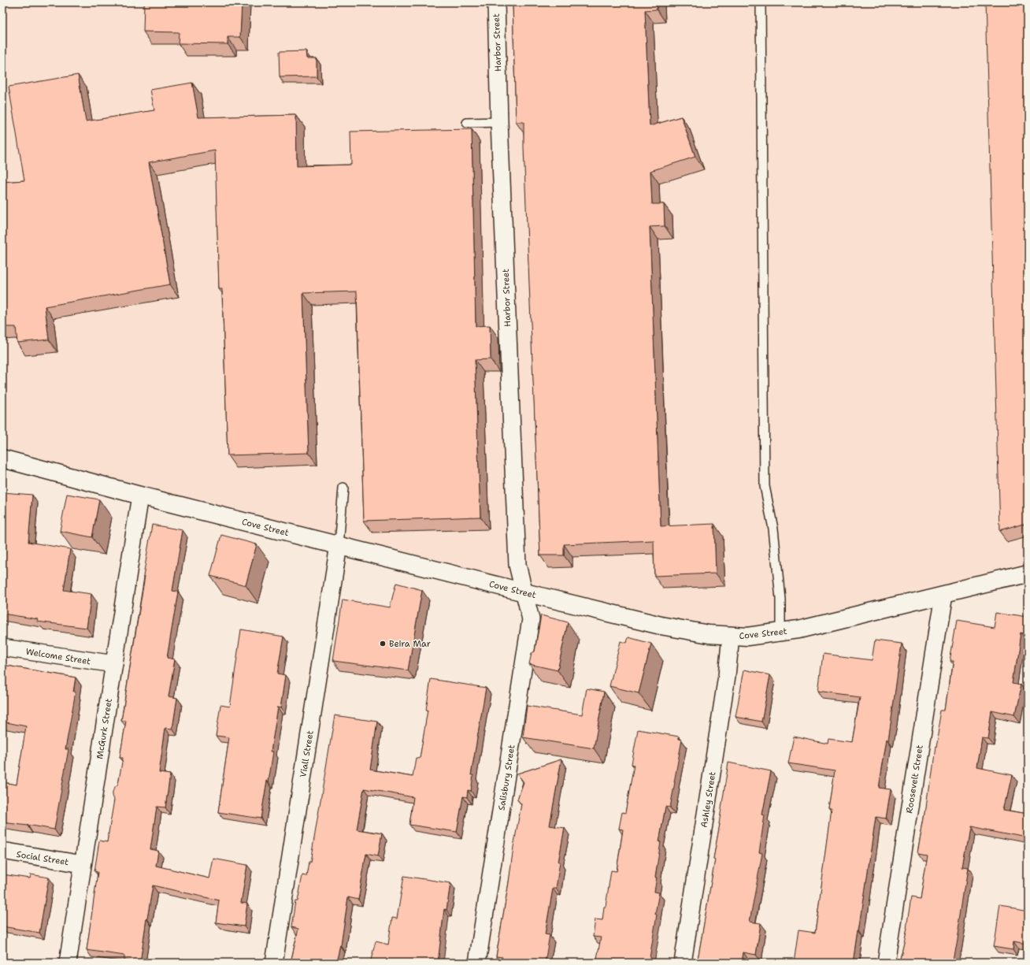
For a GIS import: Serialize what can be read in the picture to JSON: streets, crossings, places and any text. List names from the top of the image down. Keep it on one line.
{"streets":{"main road":["Cove Street"],"street":["Harbor Street","Welcome Street","McGurk Street","Viall Street","Salisbury Street","Roosevelt Street","Ashley Street","Social Street"]},"crossings":[["Harbor Street","Cove Street"],["Harbor Street","Salisbury Street"],["Cove Street","McGurk Street"],["Cove Street","Viall Street"],["Cove Street","Salisbury Street"],["Cove Street","Roosevelt Street"],["Cove Street","Ashley Street"],["Welcome Street","McGurk Street"],["McGurk Street","Social Street"]],"places":["Beira Mar"]}
